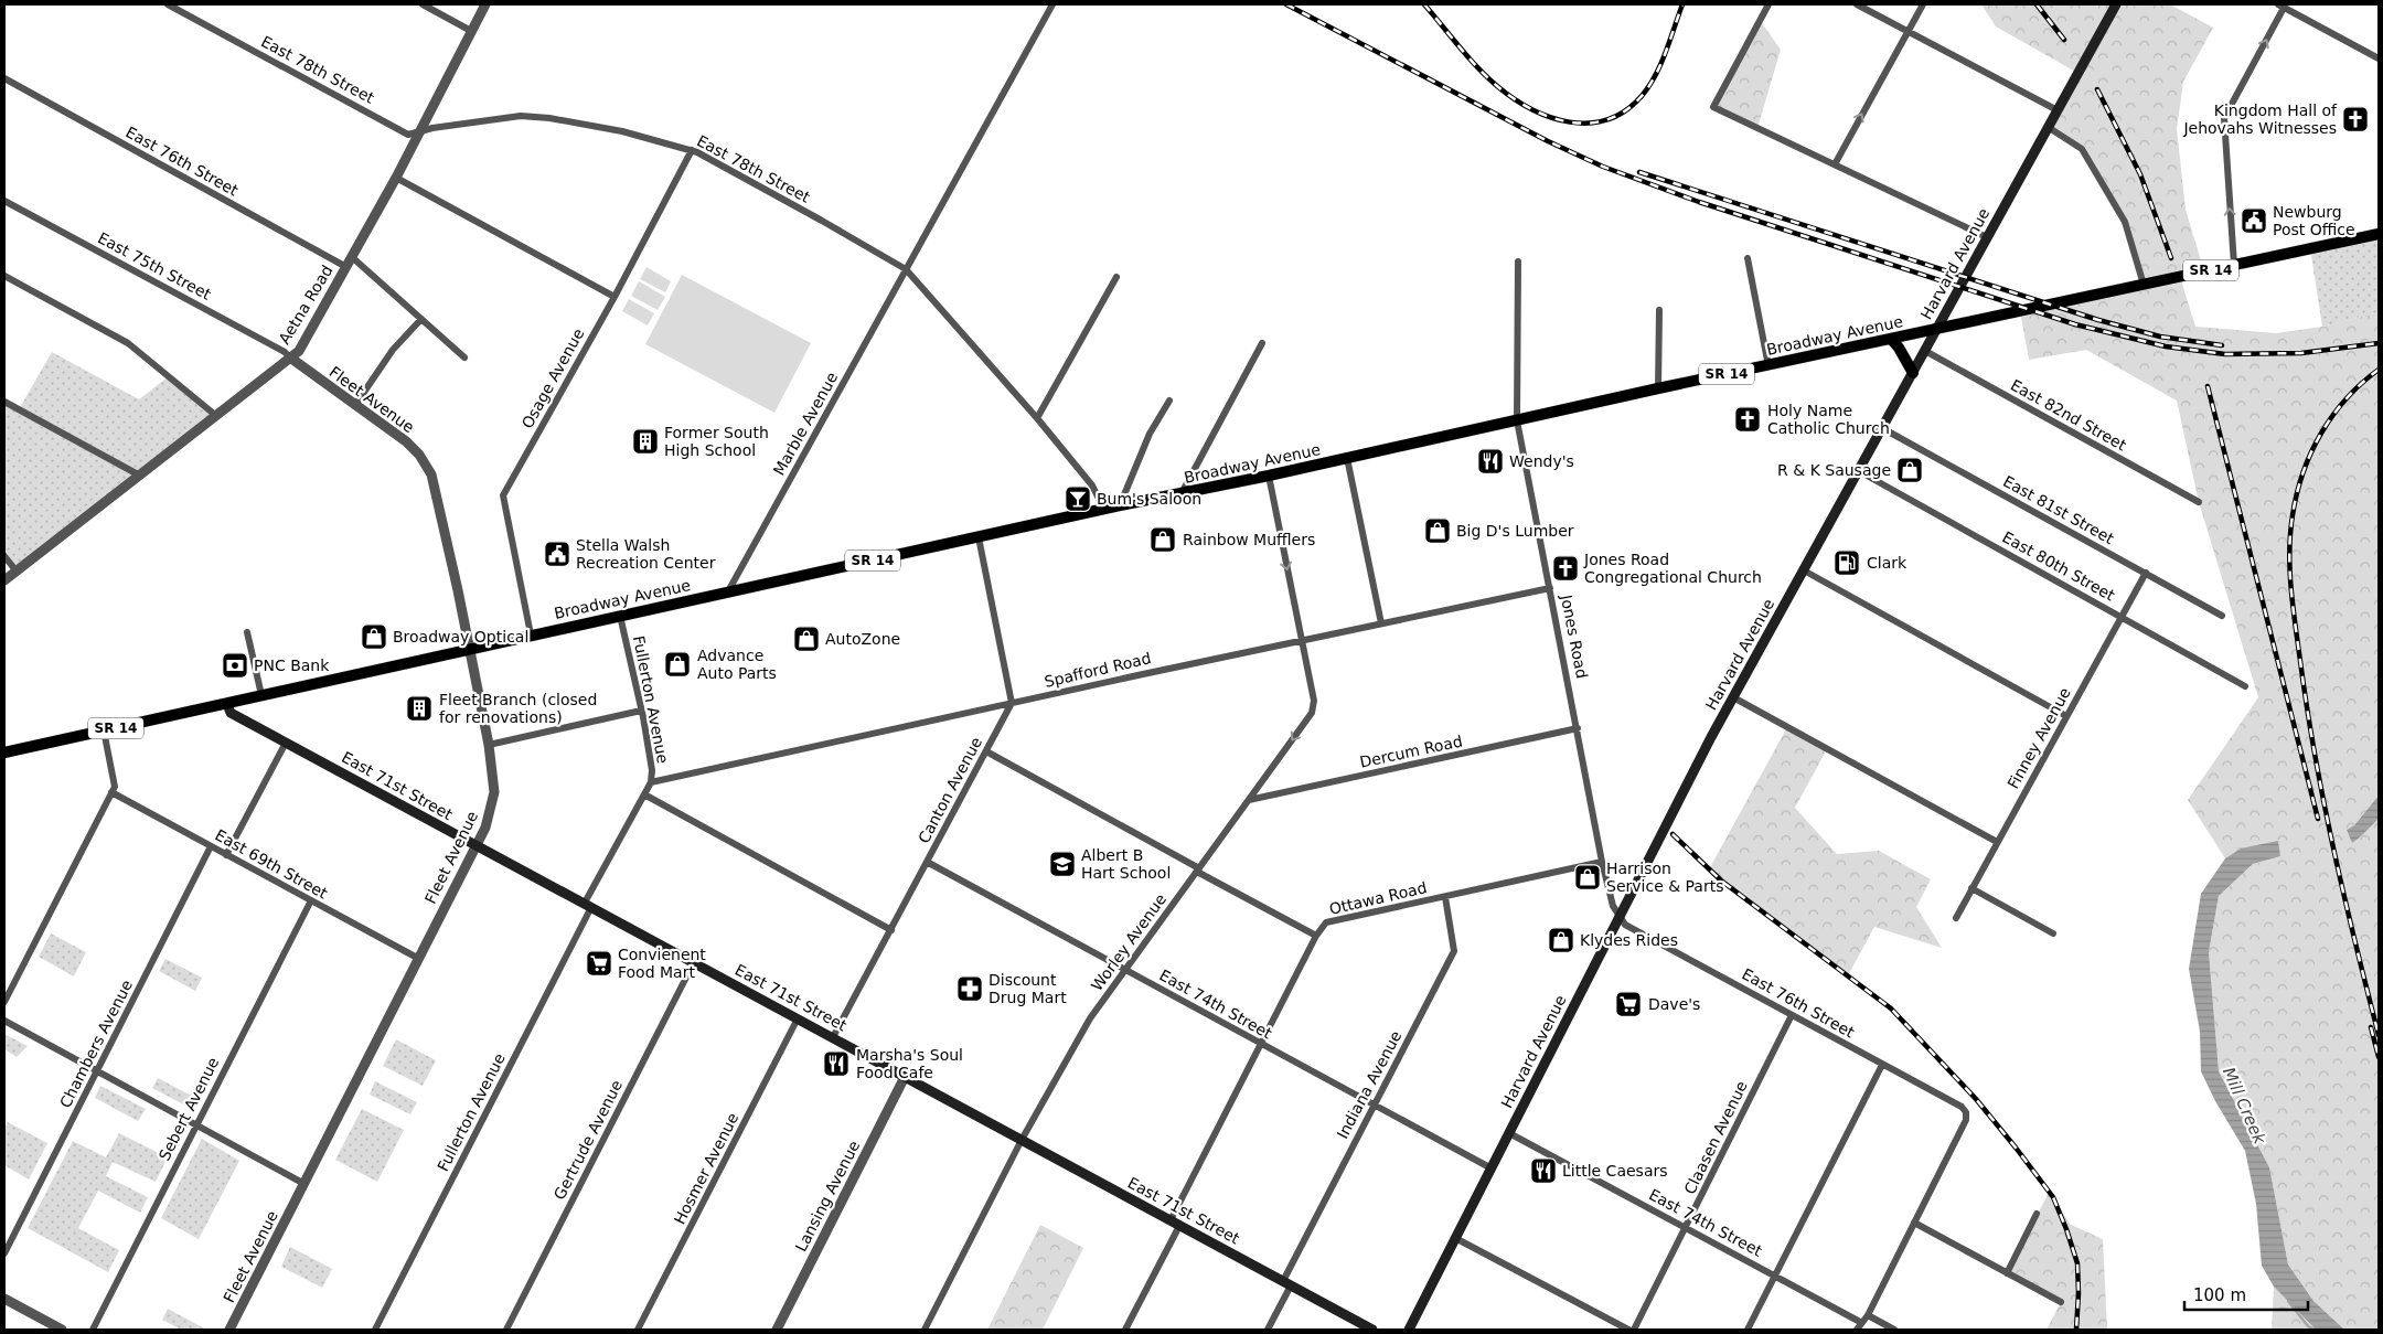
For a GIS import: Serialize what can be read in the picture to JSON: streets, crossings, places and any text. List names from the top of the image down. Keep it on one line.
{"streets":{"main road":["Harvard Avenue","SR 14","Broadway Avenue","East 71st Street"],"street":["East 78th Street","East 76th Street","East 75th Street","Aetna Road","Osage Avenue","Fleet Avenue","East 82nd Street","Marble Avenue","East 81st Street","East 80th Street","Jones Road","Spafford Road","Fullerton Avenue","Finney Avenue","Dercum Road","Canton Avenue","East 69th Street","Ottawa Road","Worley Avenue","East 74th Street","Chambers Avenue","Indiana Avenue","Sebert Avenue","Claasen Avenue","Gertrude Avenue","Hosmer Avenue","Lansing Avenue"]},"crossings":[["East 78th Street","Aetna Road"],["East 78th Street","Broadway Avenue"],["East 78th Street","Osage Avenue"],["East 78th Street","Marble Avenue"],["East 76th Street","Harvard Avenue"],["East 76th Street","Aetna Road"],["East 76th Street","Jones Road"],["East 76th Street","Claasen Avenue"],["Harvard Avenue","Broadway Avenue"],["Harvard Avenue","East 82nd Street"],["Harvard Avenue","East 81st Street"],["Harvard Avenue","East 80th Street"],["Harvard Avenue","Jones Road"],["Harvard Avenue","East 74th Street"],["East 75th Street","Aetna Road"],["East 75th Street","Fleet Avenue"],["Aetna Road","Fleet Avenue"],["Broadway Avenue","Osage Avenue"],["Broadway Avenue","Fleet Avenue"],["Broadway Avenue","Marble Avenue"],["Broadway Avenue","Jones Road"],["Broadway Avenue","Fullerton Avenue"],["Broadway Avenue","East 71st Street"],["Broadway Avenue","Worley Avenue"],["Fleet Avenue","East 71st Street"],["Fleet Avenue","East 69th Street"],["East 81st Street","Finney Avenue"],["East 80th Street","Finney Avenue"],["Jones Road","Spafford Road"],["Jones Road","Dercum Road"],["Jones Road","Ottawa Road"],["Spafford Road","Fullerton Avenue"],["Spafford Road","Canton Avenue"],["Spafford Road","Worley Avenue"],["Fullerton Avenue","East 71st Street"],["Dercum Road","Worley Avenue"],["East 71st Street","Canton Avenue"],["East 71st Street","Ottawa Road"],["East 71st Street","Worley Avenue"],["East 71st Street","Indiana Avenue"],["East 71st Street","Gertrude Avenue"],["East 71st Street","Hosmer Avenue"],["East 71st Street","Lansing Avenue"],["Canton Avenue","East 74th Street"],["East 69th Street","Chambers Avenue"],["East 69th Street","Sebert Avenue"],["Ottawa Road","East 74th Street"],["Ottawa Road","Indiana Avenue"],["Worley Avenue","East 74th Street"],["East 74th Street","Indiana Avenue"],["East 74th Street","Claasen Avenue"]],"water":["Mill Creek"],"places":{"church":["Kingdom Hall of Jehovahs Witnesses","Holy Name Catholic Church","Jones Road Congregational Church"],"public building":["Newburg Post Office","Stella Walsh Recreation Center"],"building":["Former South High School","Fleet Branch (closed for renovations)"],"restaurant":["Wendy's","Marsha's Soul Food Cafe","Little Caesars"],"shop":["R & K Sausage","Big D's Lumber","Rainbow Mufflers","Broadway Optical","AutoZone","Advance Auto Parts","Harrison Service & Parts","Klydes Rides"],"bar":["Bum's Saloon"],"fuel station":["Clark"],"bank":["PNC Bank"],"school or university":["Albert B Hart School"],"supermarket":["Convienent Food Mart","Dave's"],"pharmacy":["Discount Drug Mart"]},"scale_bar":"100 m"}
